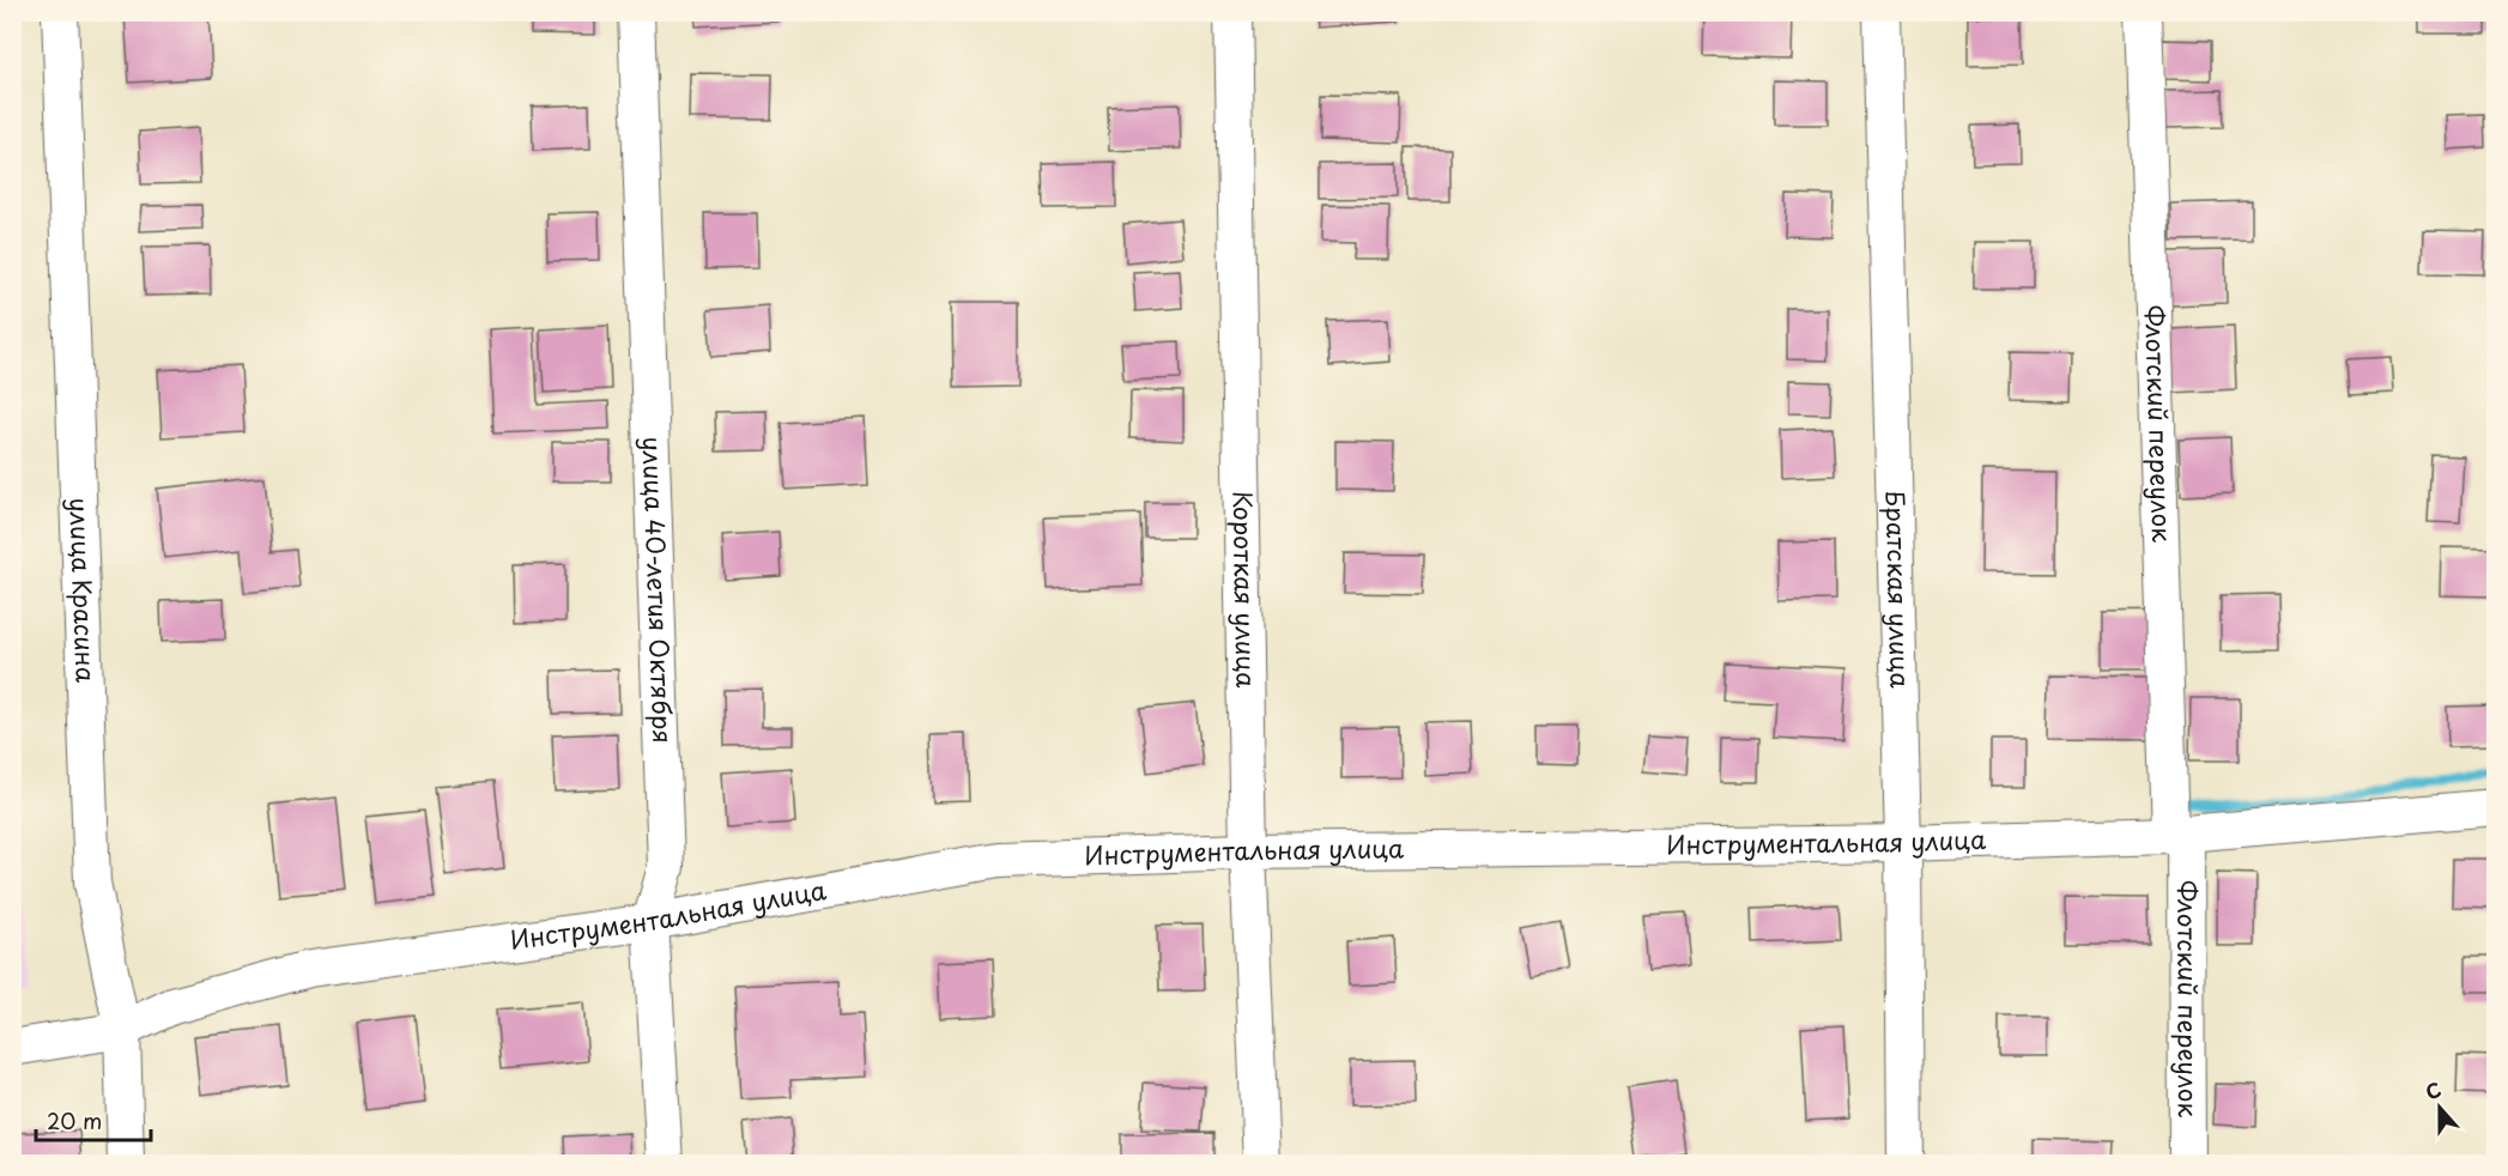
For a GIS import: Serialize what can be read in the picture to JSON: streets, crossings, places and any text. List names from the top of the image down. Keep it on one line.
{"streets":{"street":["Флотский переулок","Короткая улица","Братская улица","улица Красина","улица 40-летия Октября","Инструментальная улица"]},"crossings":[["Флотский переулок","Инструментальная улица"],["Короткая улица","Инструментальная улица"],["Братская улица","Инструментальная улица"],["улица Красина","Инструментальная улица"],["улица 40-летия Октября","Инструментальная улица"]],"scale_bar":"20 m","north":"top"}
